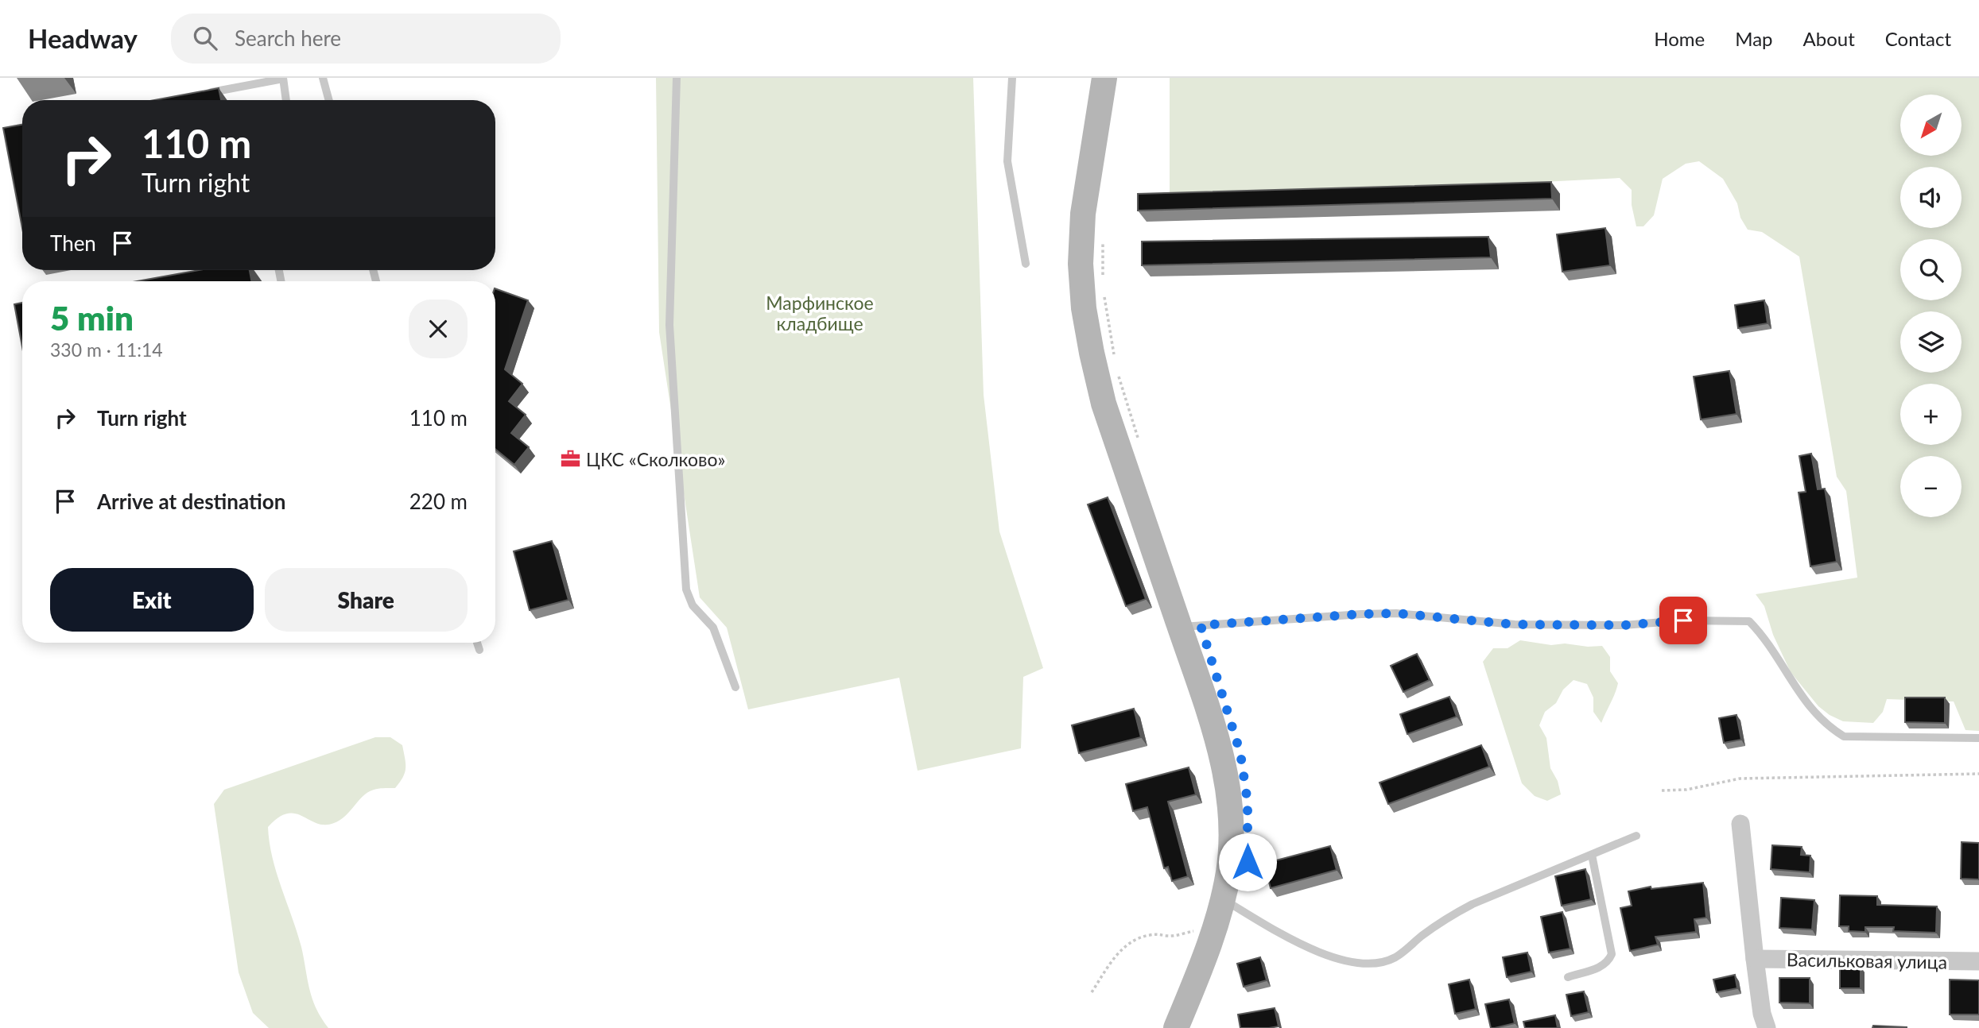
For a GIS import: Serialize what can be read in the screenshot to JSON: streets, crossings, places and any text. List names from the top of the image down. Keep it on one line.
{"streets":{"street":["Васильковая улица"]},"parks":["Марфинское кладбище"],"places":{"office":["ЦКС «Сколково»"]},"north":"bottom left","page":{"header":"Headway","search":"Search here","nav":["Home","Map","About","Contact"],"map_buttons":["+","−"],"turn":["110 m","Turn right"],"then":"Then","heading":["5 min","330 m · 11:14"],"list":[{"name":"Turn right","value":"110 m"},{"name":"Arrive at destination","value":"220 m"}],"buttons":["Exit","Share"]}}
